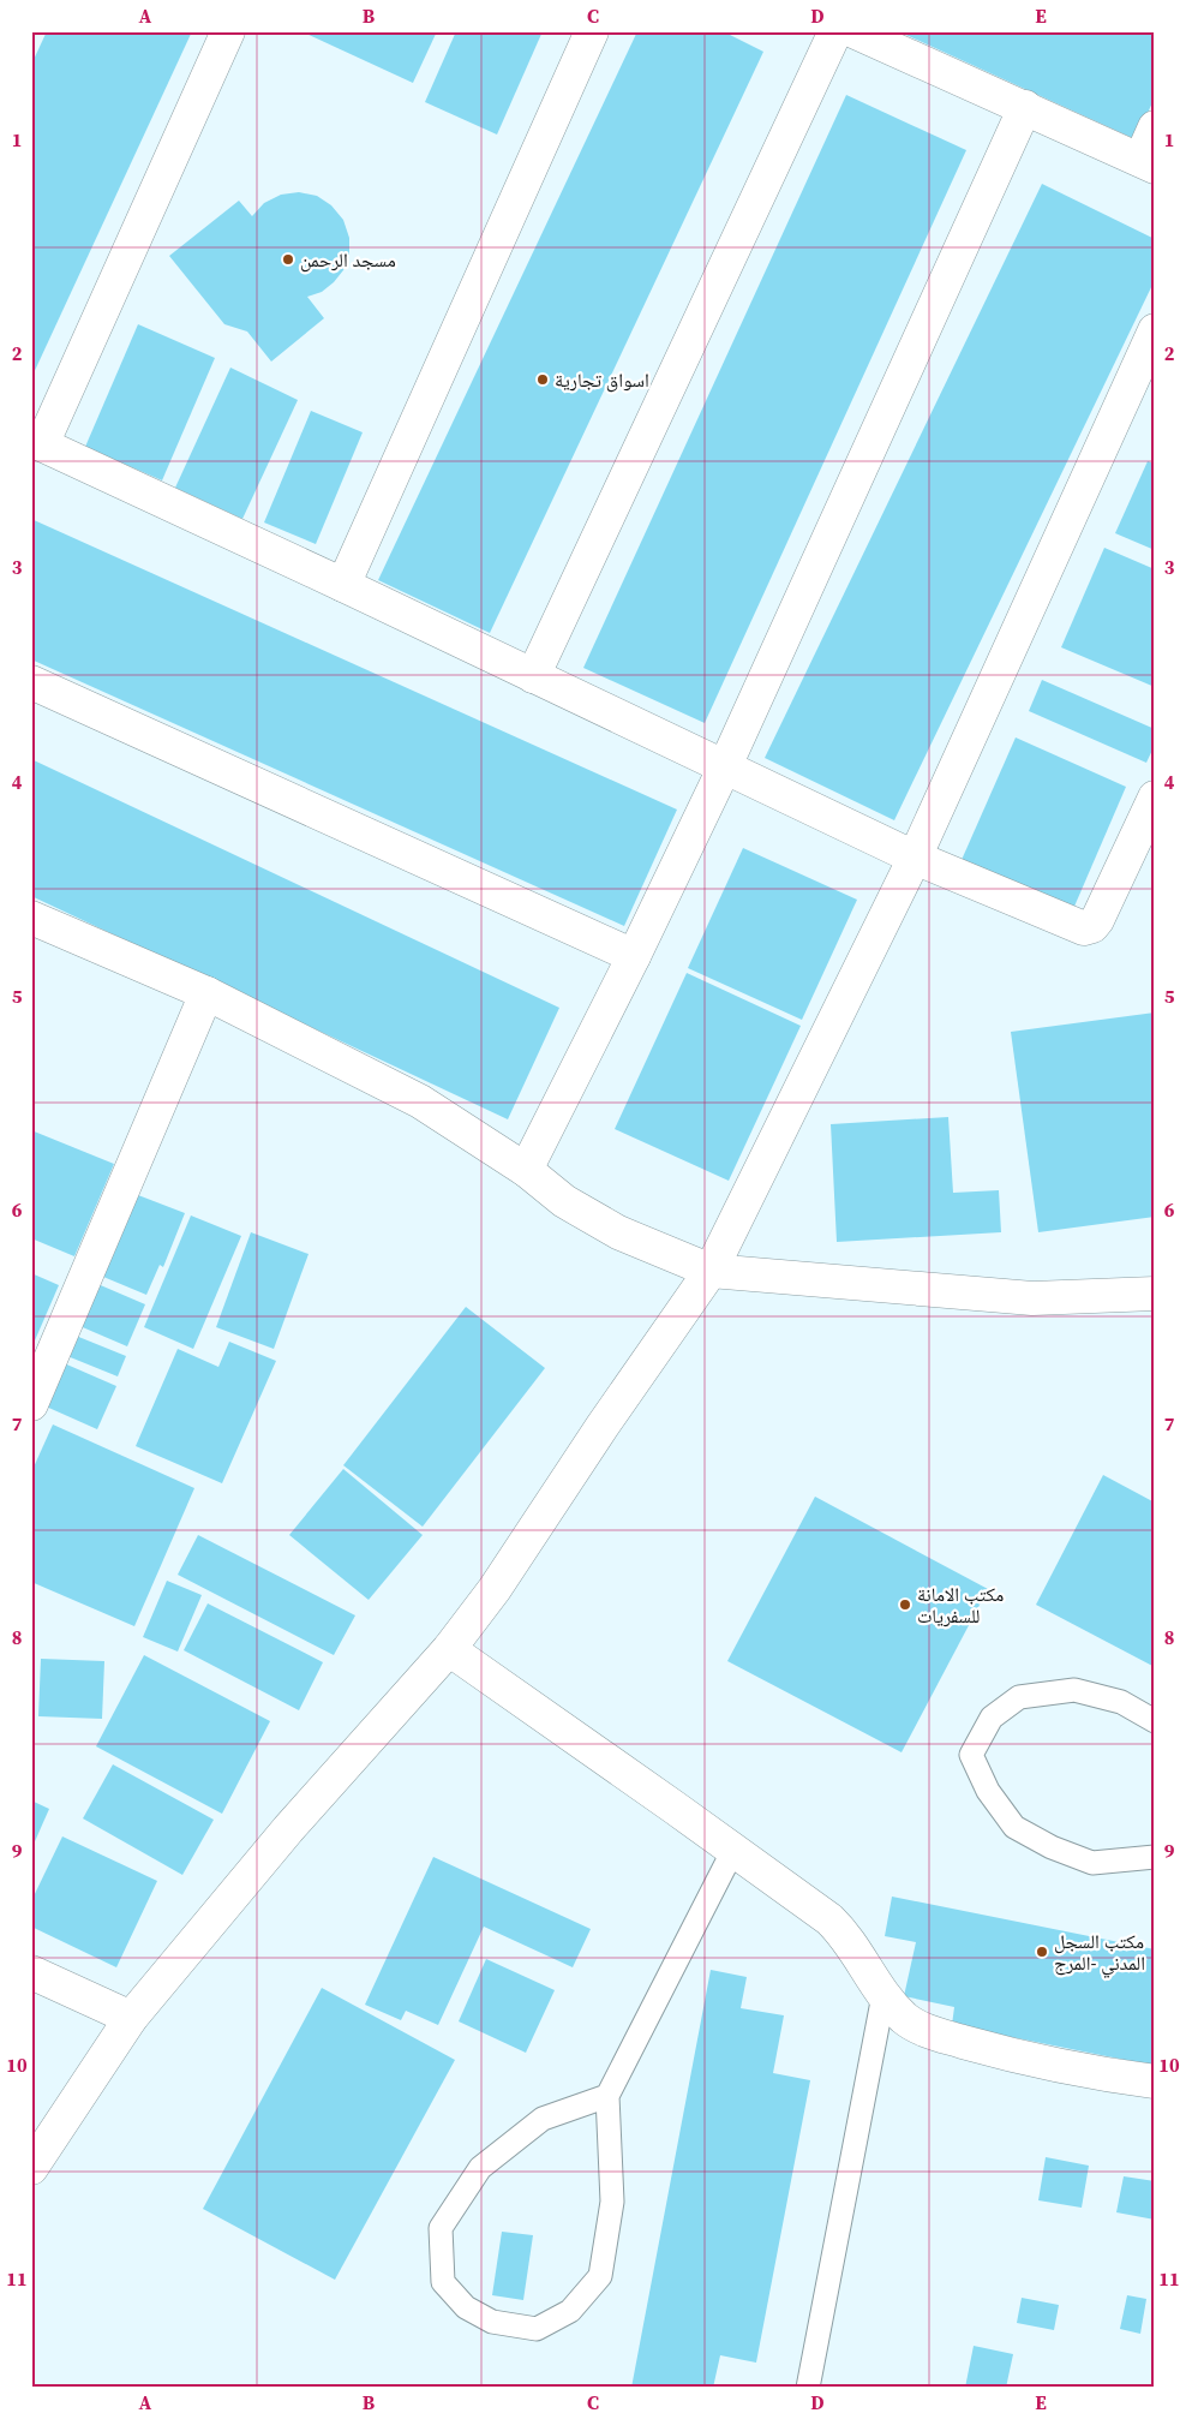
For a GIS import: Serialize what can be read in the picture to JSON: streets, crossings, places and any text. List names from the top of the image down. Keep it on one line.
{"places":["مسجد الرحمن","اسواق تجارية","مكتب الامانة للسفريات","مكتب السجل المدني -المرج"],"grid":{"columns":["A","B","C","D","E"],"rows":["1","2","3","4","5","6","7","8","9","10","11"]}}
